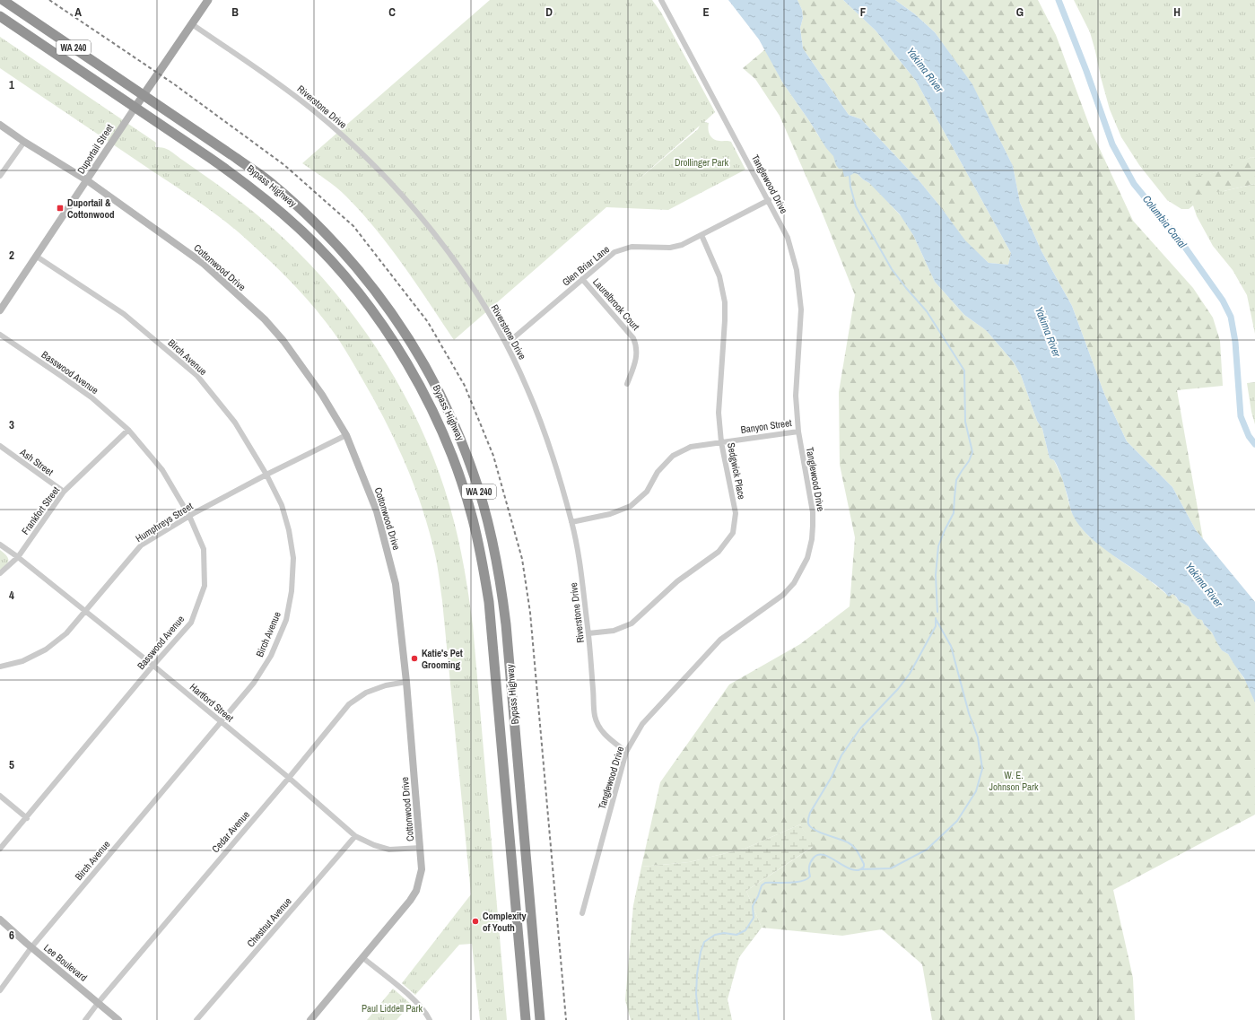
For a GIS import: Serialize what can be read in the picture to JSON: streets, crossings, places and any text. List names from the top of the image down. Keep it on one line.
{"streets":{"highway":["WA 240","Bypass Highway"],"main road":["Duportail Street"],"street":["Riverstone Drive","Tanglewood Drive","Glen Briar Lane","Cottonwood Drive","Laurelbrook Court","Birch Avenue","Basswood Avenue","Banyon Street","Ash Street","Sedgwick Place","Frankfort Street","Humphreys Street","Hartford Street","Cedar Avenue","Chestnut Avenue","Lee Boulevard"]},"crossings":[["Riverstone Drive","Duportail Street"],["Riverstone Drive","Tanglewood Drive"],["Riverstone Drive","Glen Briar Lane"],["Riverstone Drive","Banyon Street"],["Riverstone Drive","Sedgwick Place"],["Duportail Street","Bypass Highway"],["Duportail Street","Cottonwood Drive"],["Duportail Street","Birch Avenue"],["Tanglewood Drive","Glen Briar Lane"],["Tanglewood Drive","Banyon Street"],["Glen Briar Lane","Laurelbrook Court"],["Glen Briar Lane","Sedgwick Place"],["Cottonwood Drive","Humphreys Street"],["Cottonwood Drive","Hartford Street"],["Cottonwood Drive","Cedar Avenue"],["Birch Avenue","Humphreys Street"],["Birch Avenue","Hartford Street"],["Birch Avenue","Lee Boulevard"],["Basswood Avenue","Frankfort Street"],["Basswood Avenue","Humphreys Street"],["Basswood Avenue","Hartford Street"],["Banyon Street","Sedgwick Place"],["Ash Street","Frankfort Street"],["Frankfort Street","Hartford Street"],["Humphreys Street","Hartford Street"],["Hartford Street","Cedar Avenue"],["Hartford Street","Chestnut Avenue"],["Cedar Avenue","Lee Boulevard"]],"water":["Yakima River","Columbia Canal"],"parks":["Drollinger Park","W. E. Johnson Park","Paul Liddell Park"],"places":{"transit":["Duportail & Cottonwood"],"other":["Katie's Pet Grooming","Complexity of Youth"]},"grid":{"columns":["A","B","C","D","E","F","G","H"],"rows":["1","2","3","4","5","6"]}}
